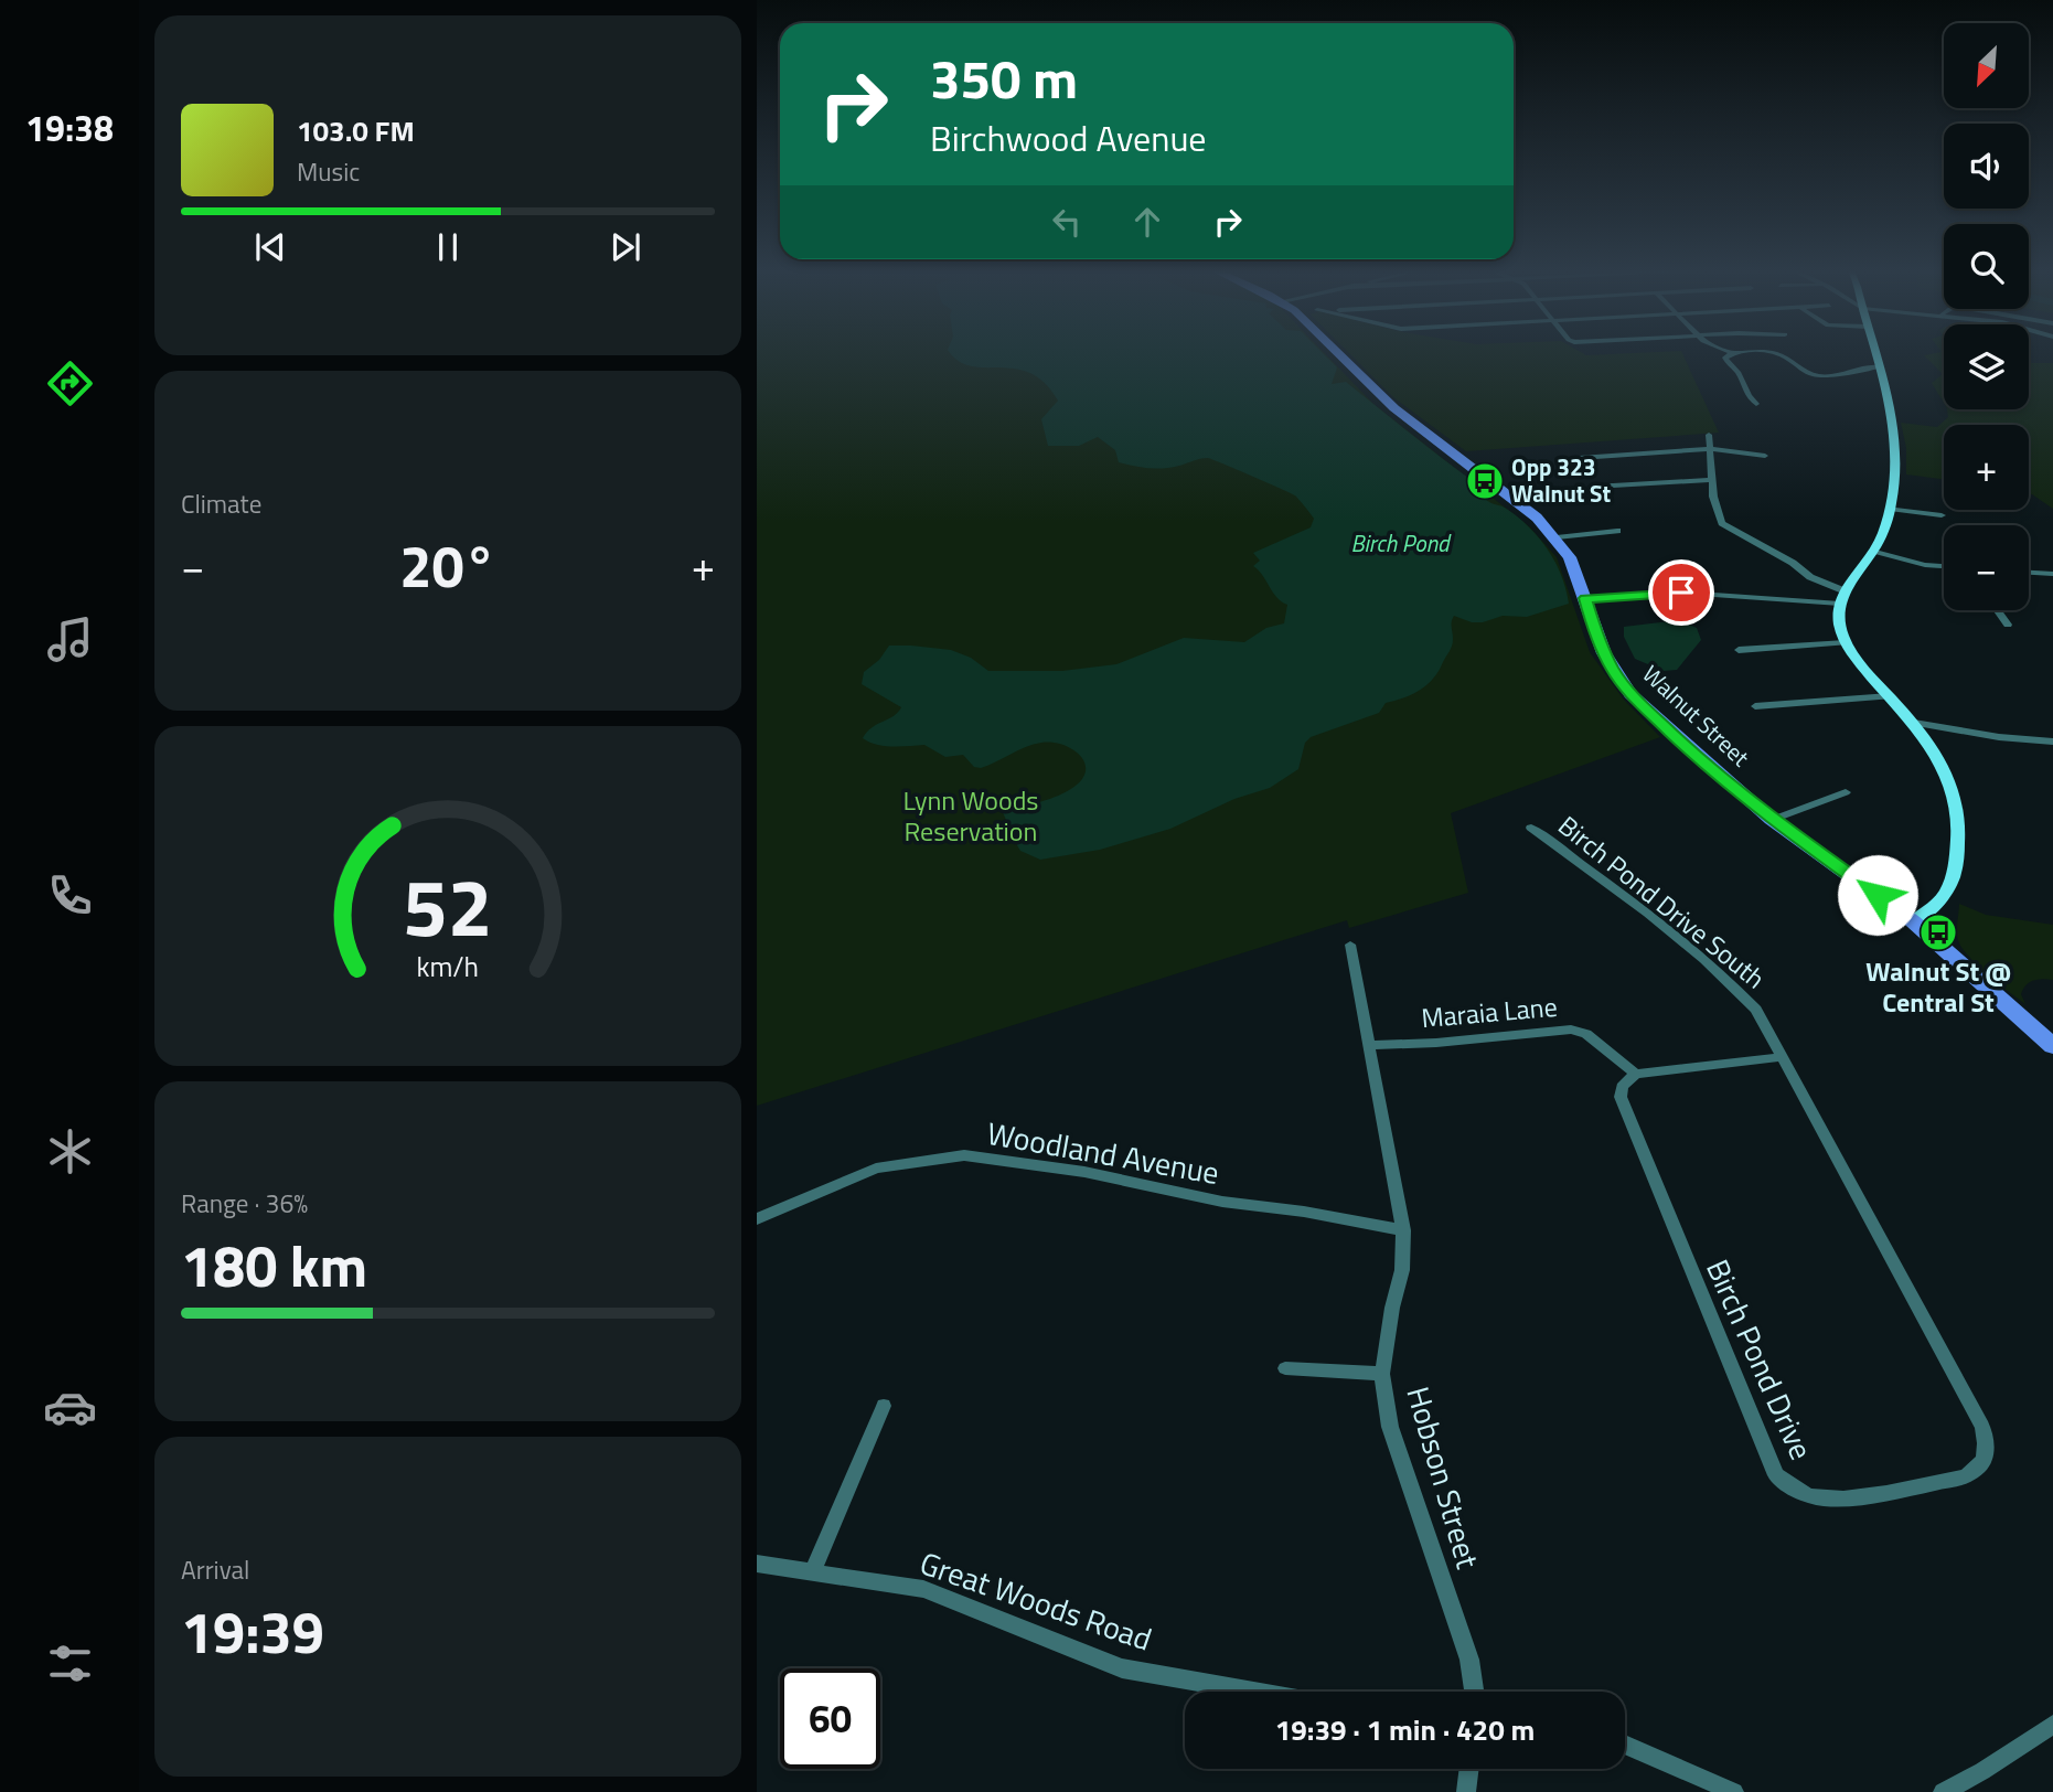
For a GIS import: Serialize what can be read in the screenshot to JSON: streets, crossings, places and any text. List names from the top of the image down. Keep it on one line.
{"streets":{"main road":["Walnut Street"],"street":["Birch Pond Drive South","Maraia Lane","Woodland Avenue","Birch Pond Drive","Hobson Street","Great Woods Road"]},"crossings":[["Birch Pond Drive South","Birch Pond Drive"],["Maraia Lane","Birch Pond Drive"],["Maraia Lane","Hobson Street"],["Woodland Avenue","Hobson Street"]],"water":["Birch Pond"],"parks":["Lynn Woods Reservation"],"places":{"bus stop":["Opp 323 Walnut St","Walnut St @ Central St"]},"north":"bottom left","page":{"tabs":"19:38","map_buttons":["+","−"],"turn":["350 m","Birchwood Avenue"],"song":["103.0 FM","Music"],"tile":["Climate",["Range · 36%","180 km"],["Arrival","19:39"]],"heat":["−","20°","+"],"limit":"60","trip":"19:39 · 1 min · 420 m","gauge":["52","km/h"]}}
